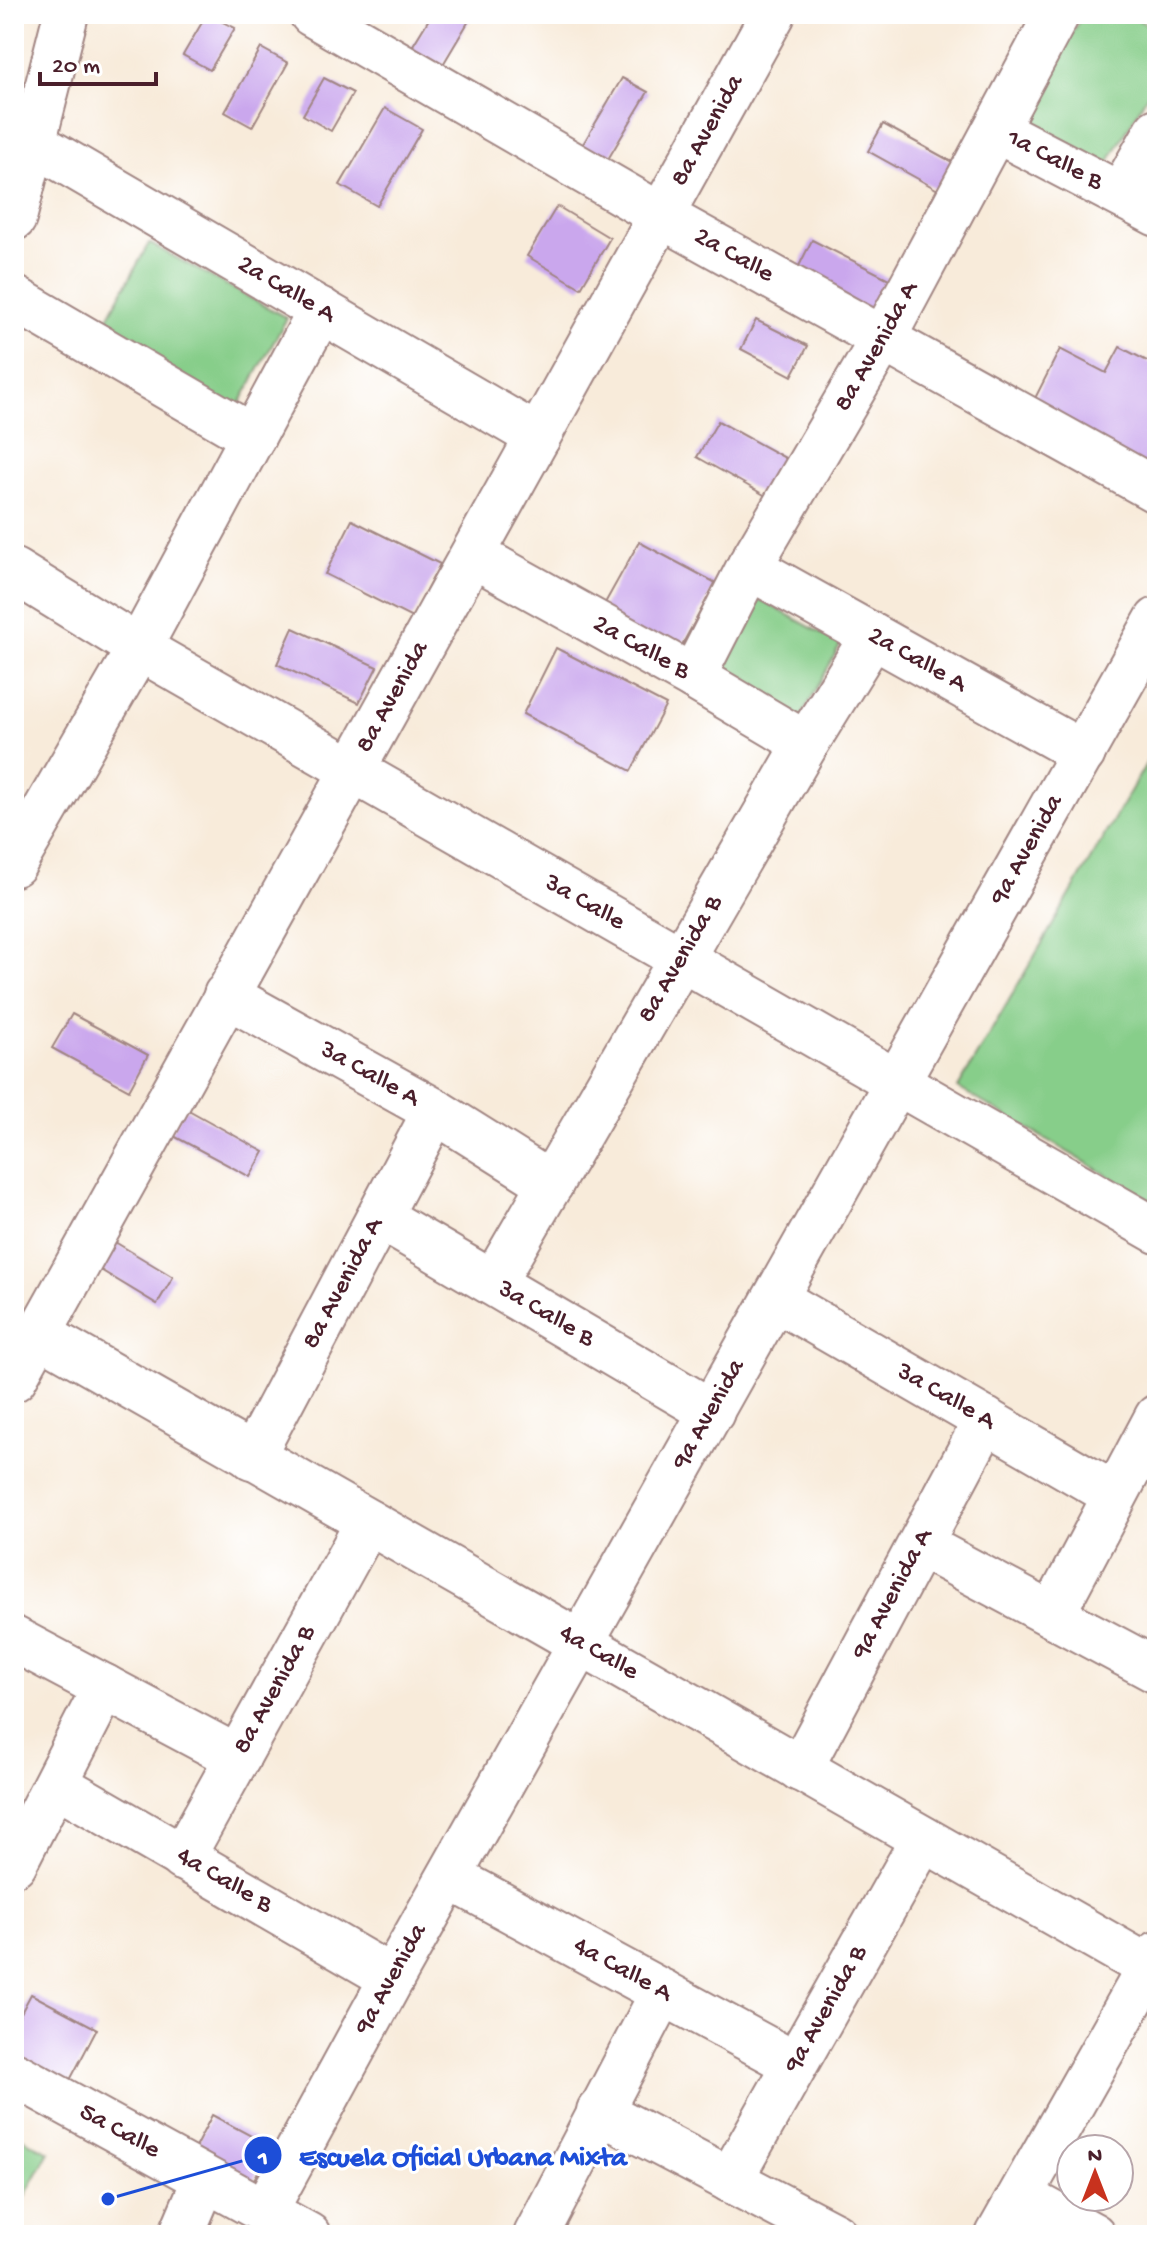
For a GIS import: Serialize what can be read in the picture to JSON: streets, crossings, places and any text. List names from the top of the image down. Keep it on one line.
{"streets":{"street":["8a Avenida","1a Calle B","2a Calle","2a Calle A","8a Avenida A","2a Calle B","9a Avenida","3a Calle","8a Avenida B","3a Calle A","3a Calle B","9a Avenida A","4a Calle","4a Calle B","4a Calle A","9a Avenida B","5a Calle"]},"crossings":[["8a Avenida","2a Calle"],["8a Avenida","2a Calle A"],["8a Avenida","2a Calle B"],["8a Avenida","3a Calle"],["8a Avenida","3a Calle A"],["8a Avenida","4a Calle"],["1a Calle B","8a Avenida A"],["2a Calle","8a Avenida A"],["2a Calle A","8a Avenida A"],["2a Calle A","9a Avenida"],["2a Calle A","8a Avenida B"],["8a Avenida A","2a Calle B"],["8a Avenida A","3a Calle A"],["8a Avenida A","3a Calle B"],["8a Avenida A","4a Calle"],["2a Calle B","8a Avenida B"],["9a Avenida","3a Calle"],["9a Avenida","3a Calle A"],["9a Avenida","3a Calle B"],["9a Avenida","4a Calle"],["9a Avenida","4a Calle B"],["9a Avenida","4a Calle A"],["9a Avenida","5a Calle"],["3a Calle","8a Avenida B"],["8a Avenida B","3a Calle A"],["8a Avenida B","3a Calle B"],["8a Avenida B","4a Calle"],["8a Avenida B","4a Calle B"],["3a Calle A","9a Avenida A"],["9a Avenida A","4a Calle"],["4a Calle","9a Avenida B"],["4a Calle A","9a Avenida B"]],"places":["Escuela Oficial Urbana Mixta"],"scale_bar":"20 m","north":"top"}
